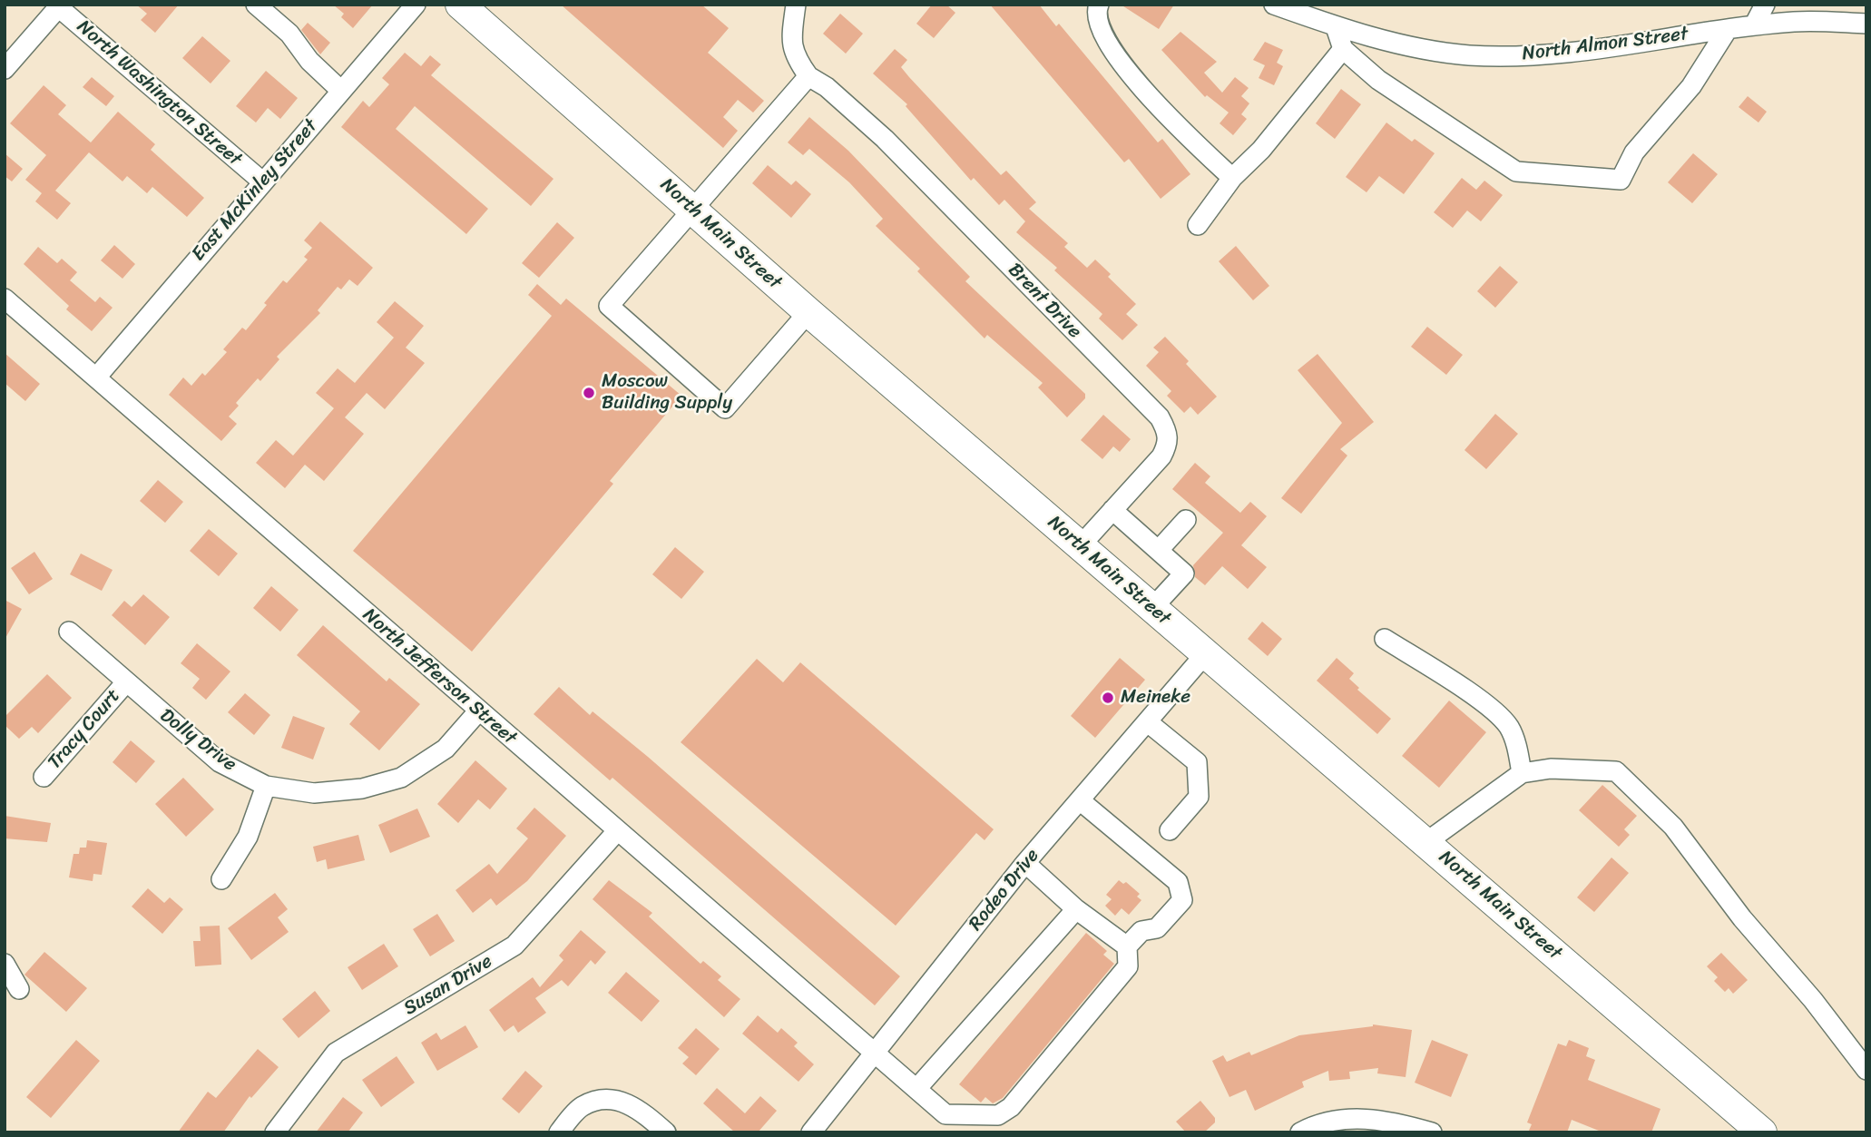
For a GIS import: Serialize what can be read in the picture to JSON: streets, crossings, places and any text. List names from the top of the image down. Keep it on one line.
{"streets":{"highway":["North Main Street"],"street":["North Almon Street","North Washington Street","East McKinley Street","Brent Drive","North Jefferson Street","Tracy Court","Dolly Drive","Rodeo Drive","Susan Drive"]},"crossings":[["North Washington Street","East McKinley Street"],["East McKinley Street","North Jefferson Street"],["North Main Street","Brent Drive"],["North Main Street","Rodeo Drive"],["North Jefferson Street","Dolly Drive"],["North Jefferson Street","Rodeo Drive"],["North Jefferson Street","Susan Drive"],["Tracy Court","Dolly Drive"]],"places":["Moscow Building Supply","Meineke"]}
